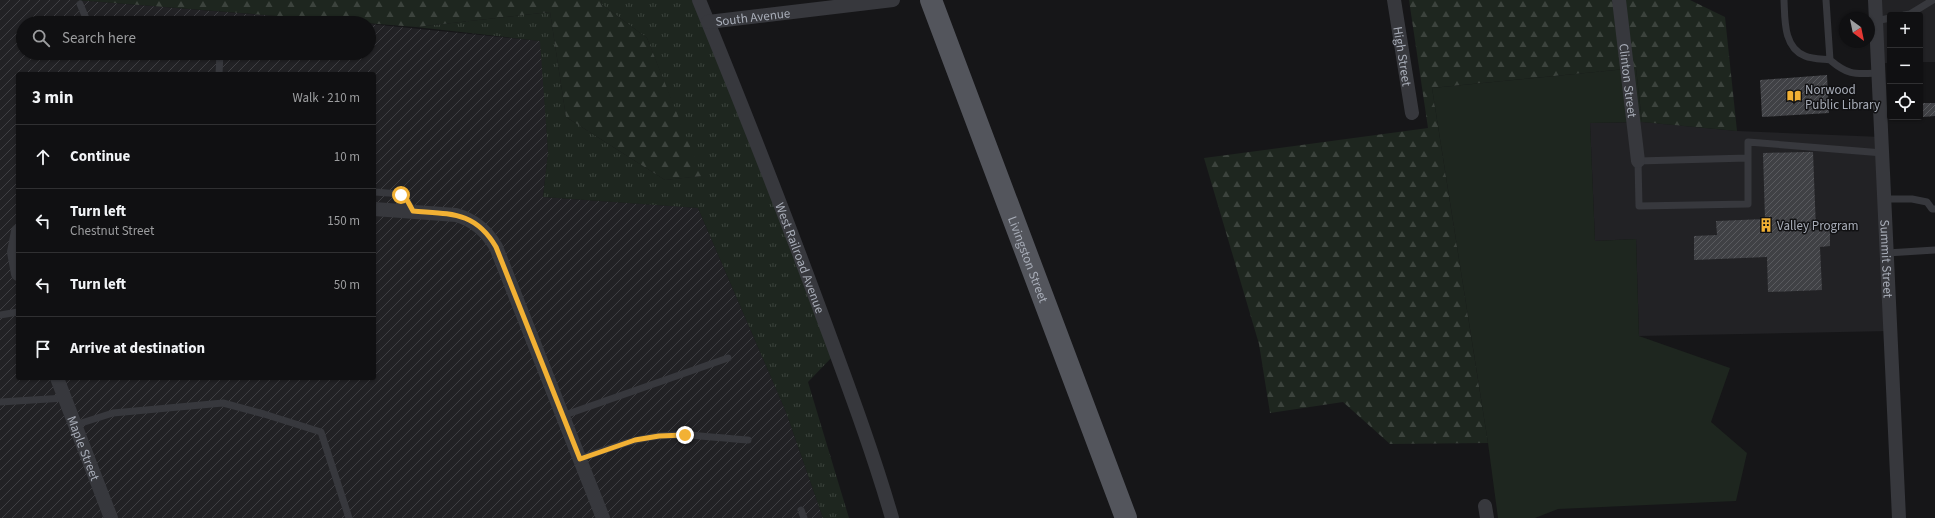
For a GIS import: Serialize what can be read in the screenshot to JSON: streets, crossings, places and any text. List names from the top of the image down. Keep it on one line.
{"streets":{"main road":["Livingston Street"],"street":["South Avenue","High Street","Clinton Street","West Railroad Avenue","Summit Street","Maple Street"]},"crossings":[["South Avenue","West Railroad Avenue"]],"places":{"library":["Norwood Public Library"],"building":["Valley Program"]},"north":"bottom right","page":{"map_buttons":["+","−"],"search":"Search here","heading":["3 min","Walk · 210 m"],"list":[["Continue","10 m"],["Turn left","Chestnut Street","150 m"],["Turn left","50 m"],"Arrive at destination"]}}
